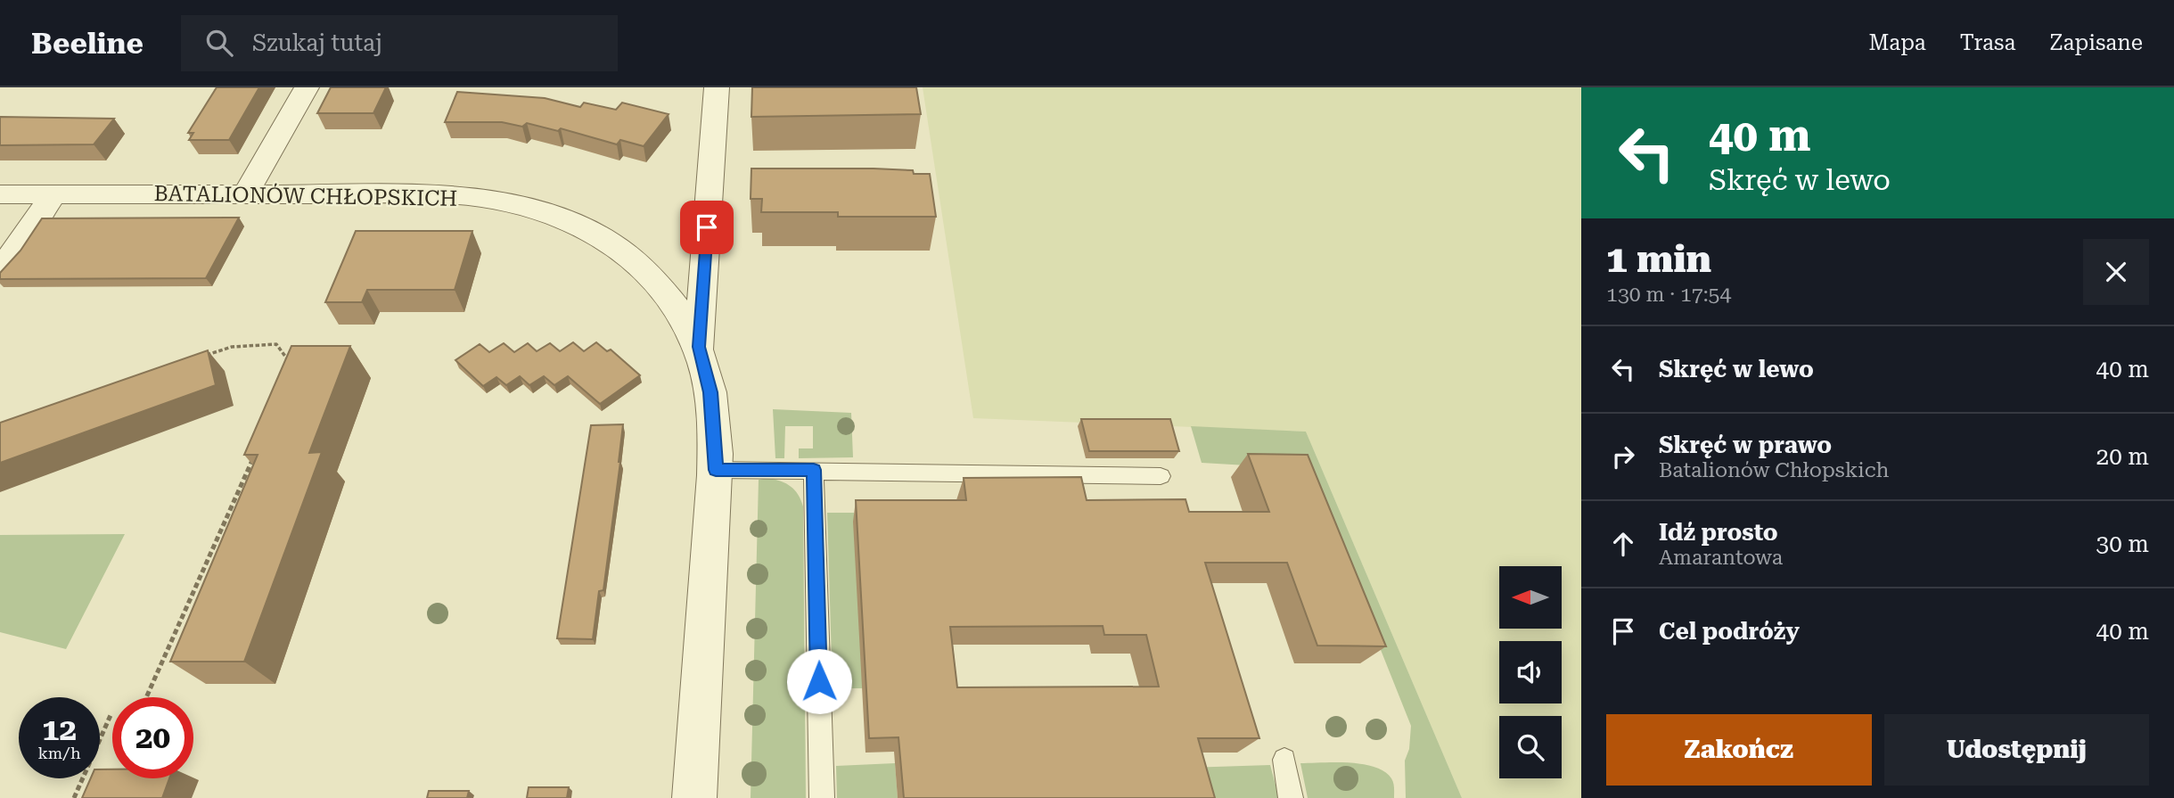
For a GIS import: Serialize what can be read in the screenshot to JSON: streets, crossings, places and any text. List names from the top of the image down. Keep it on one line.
{"streets":{"street":["BATALIONÓW CHŁOPSKICH"]},"north":"left","page":{"header":"Beeline","search":"Szukaj tutaj","nav":["Mapa","Trasa","Zapisane"],"turn":["40 m","Skręć w lewo"],"heading":["1 min","130 m · 17:54"],"list":[{"name":"Skręć w lewo","value":"40 m"},{"name":"Skręć w prawo","note":"Batalionów Chłopskich","value":"20 m"},{"name":"Idź prosto","note":"Amarantowa","value":"30 m"},{"name":"Cel podróży","value":"40 m"}],"speed":"12 km/h","limit":"20","buttons":["Zakończ","Udostępnij"]}}
